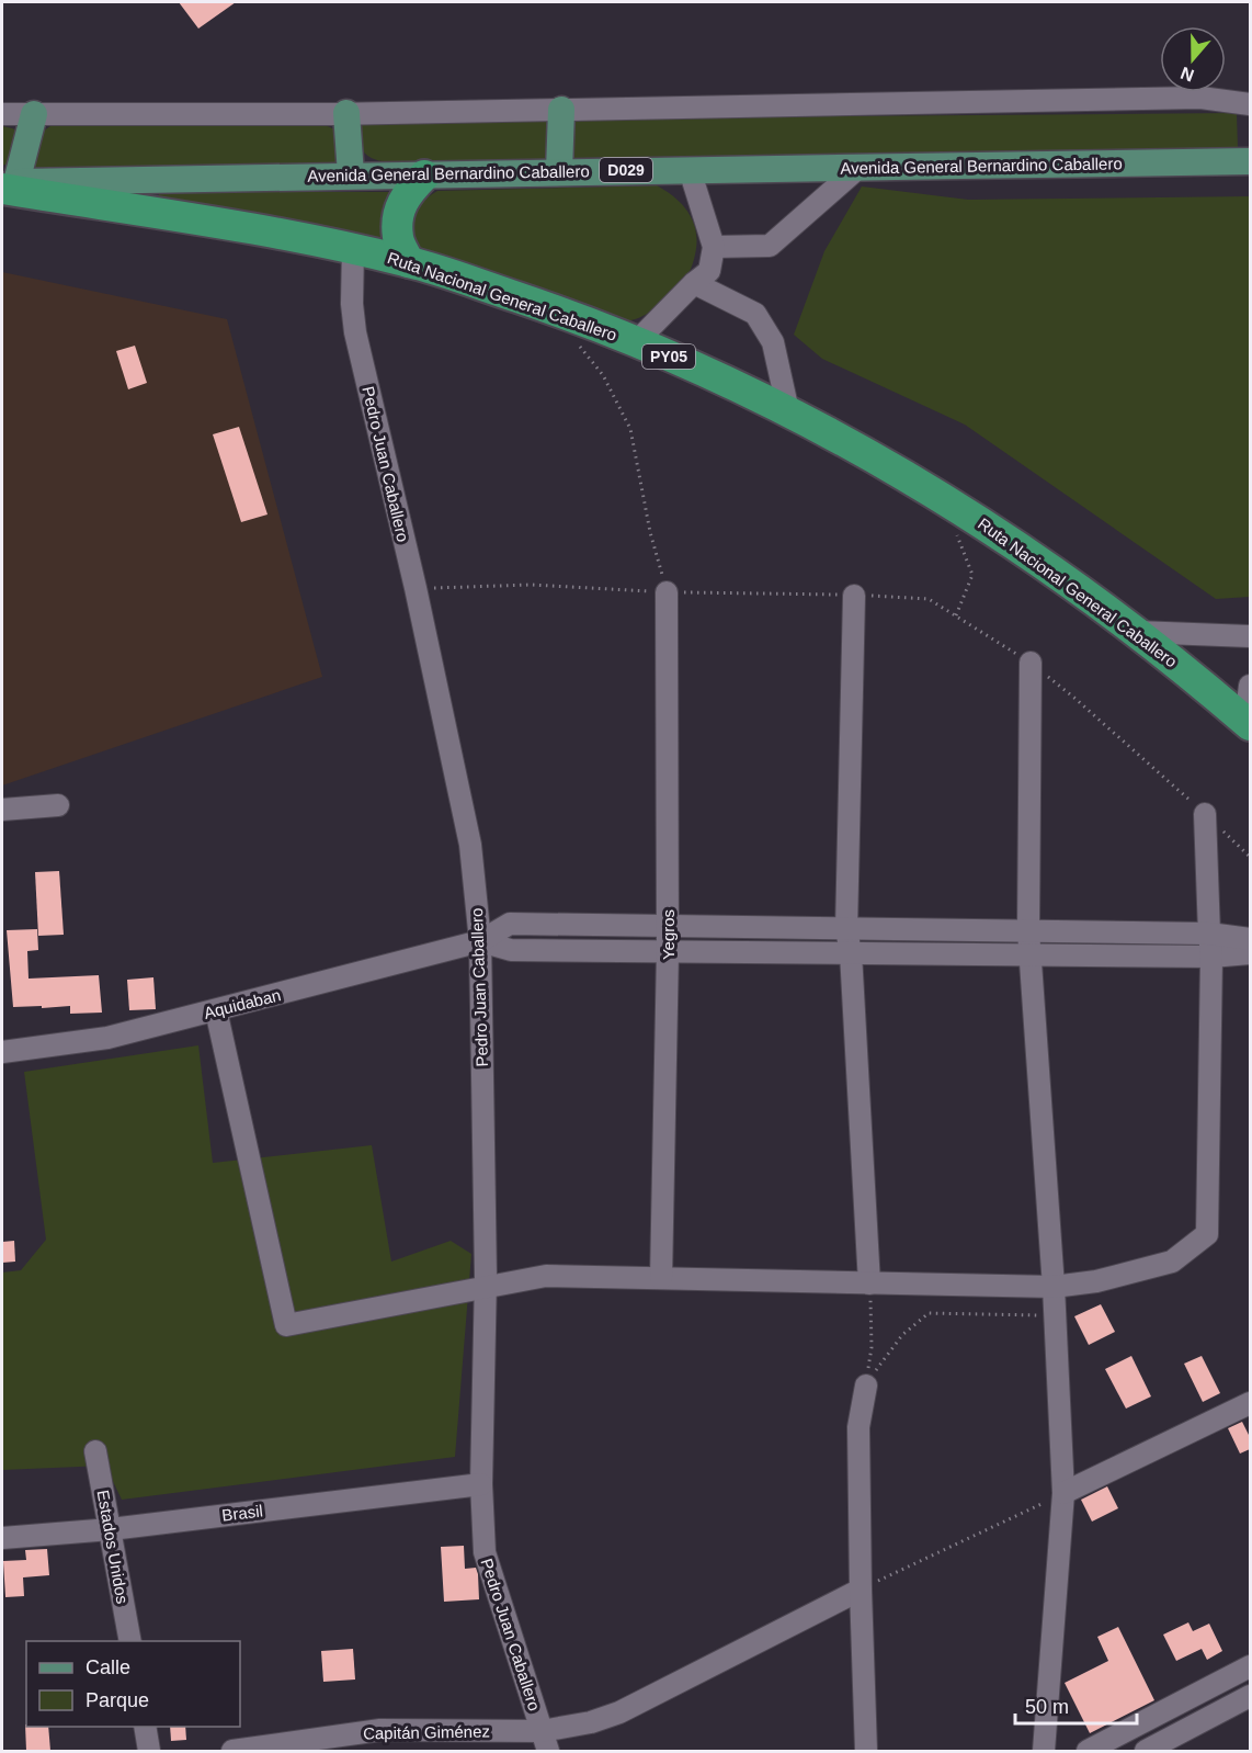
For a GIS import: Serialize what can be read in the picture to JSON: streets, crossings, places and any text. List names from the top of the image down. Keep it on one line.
{"streets":{"highway":["Ruta Nacional General Caballero","PY05"],"main road":["Avenida General Bernardino Caballero","D029"],"street":["Pedro Juan Caballero","Yegros","Aquidaban","Brasil","Estados Unidos","Capitán Giménez"]},"crossings":[["Avenida General Bernardino Caballero","Ruta Nacional General Caballero"],["Ruta Nacional General Caballero","Pedro Juan Caballero"],["Pedro Juan Caballero","Aquidaban"],["Pedro Juan Caballero","Brasil"],["Pedro Juan Caballero","Capitán Giménez"],["Brasil","Estados Unidos"]],"legend":["Calle","Parque"],"scale_bar":"50 m","north":"bottom"}
